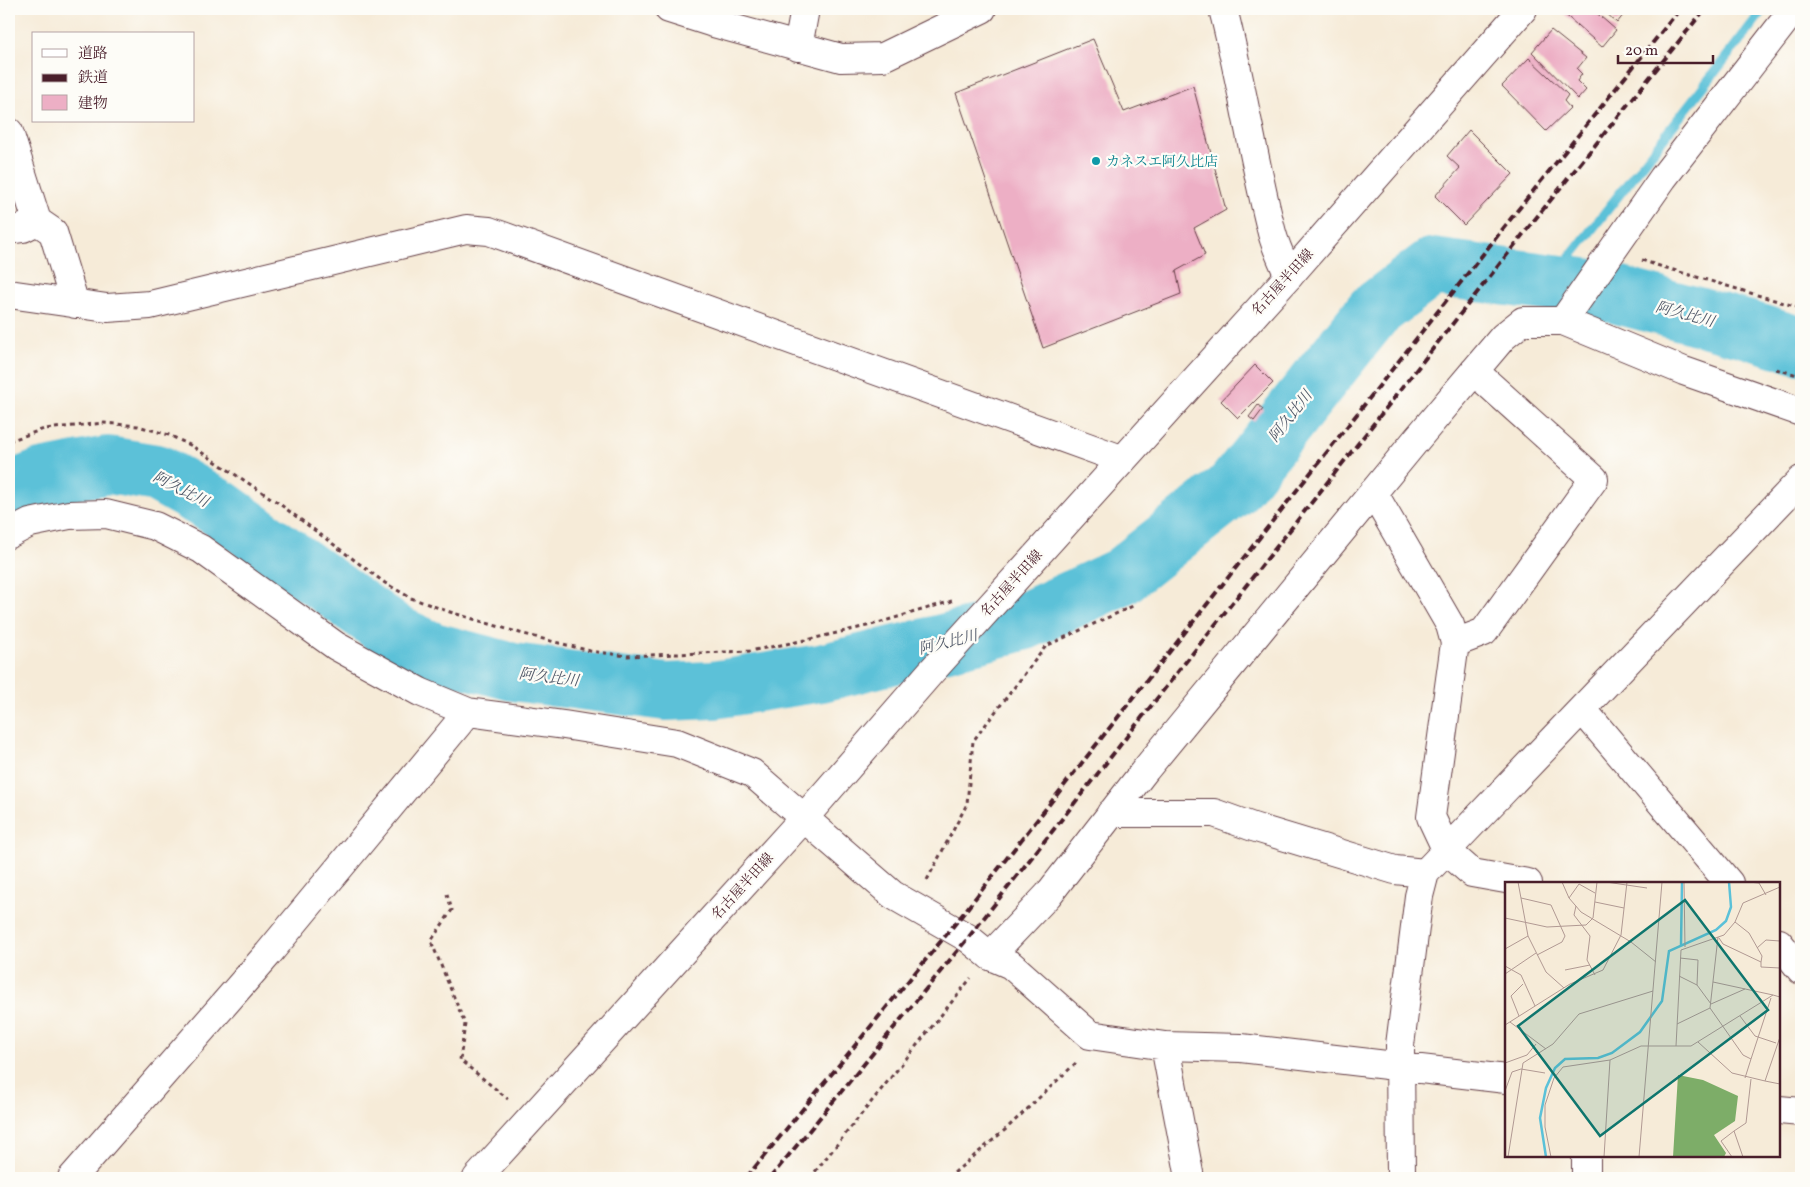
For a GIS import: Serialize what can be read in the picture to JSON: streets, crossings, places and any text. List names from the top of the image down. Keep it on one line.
{"streets":{"street":["名古屋半田線"]},"water":["阿久比川"],"places":["カネスエ阿久比店"],"legend":["道路","鉄道","建物"],"scale_bar":"20 m"}
